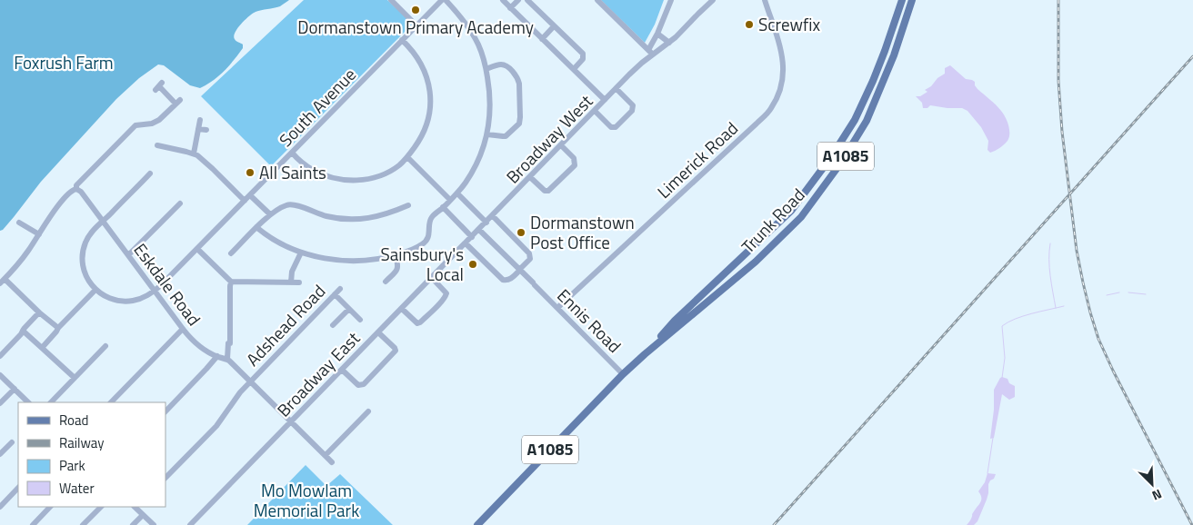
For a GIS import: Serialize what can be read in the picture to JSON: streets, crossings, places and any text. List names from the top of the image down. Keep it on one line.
{"streets":{"main road":["A1085","Trunk Road"],"street":["South Avenue","Broadway West","Limerick Road","Eskdale Road","Ennis Road","Adshead Road","Broadway East"]},"crossings":[["South Avenue","Eskdale Road"],["Broadway West","Ennis Road"],["Broadway West","Broadway East"],["Limerick Road","Ennis Road"],["Trunk Road","Ennis Road"]],"parks":["Foxrush Farm","Mo Mowlam Memorial Park"],"places":["Dormanstown Primary Academy","Screwfix","All Saints","Dormanstown Post Office","Sainsbury's Local"],"legend":["Road","Railway","Park","Water"],"north":"bottom right"}
